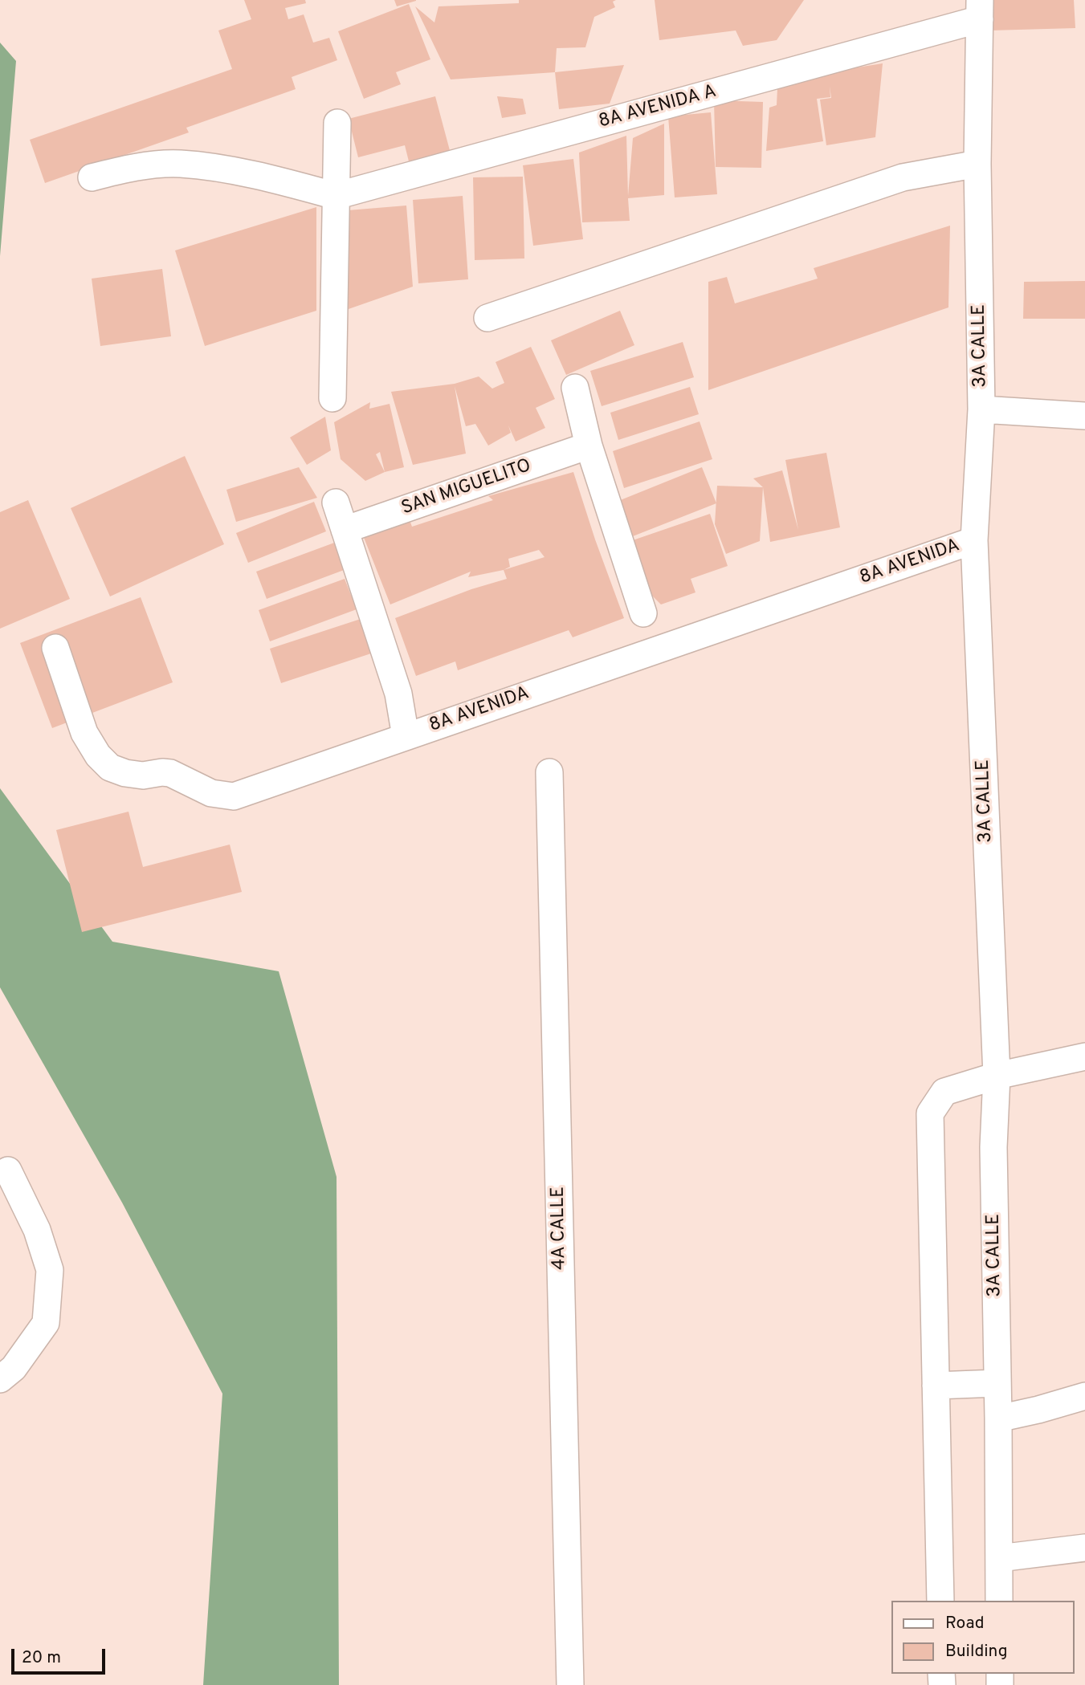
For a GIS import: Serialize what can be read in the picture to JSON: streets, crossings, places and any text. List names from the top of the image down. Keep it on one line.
{"streets":{"street":["8A AVENIDA A","3A CALLE","SAN MIGUELITO","8A AVENIDA","4A CALLE"]},"crossings":[["8A AVENIDA A","3A CALLE"],["3A CALLE","8A AVENIDA"]],"legend":["Road","Building"],"scale_bar":"20 m"}
